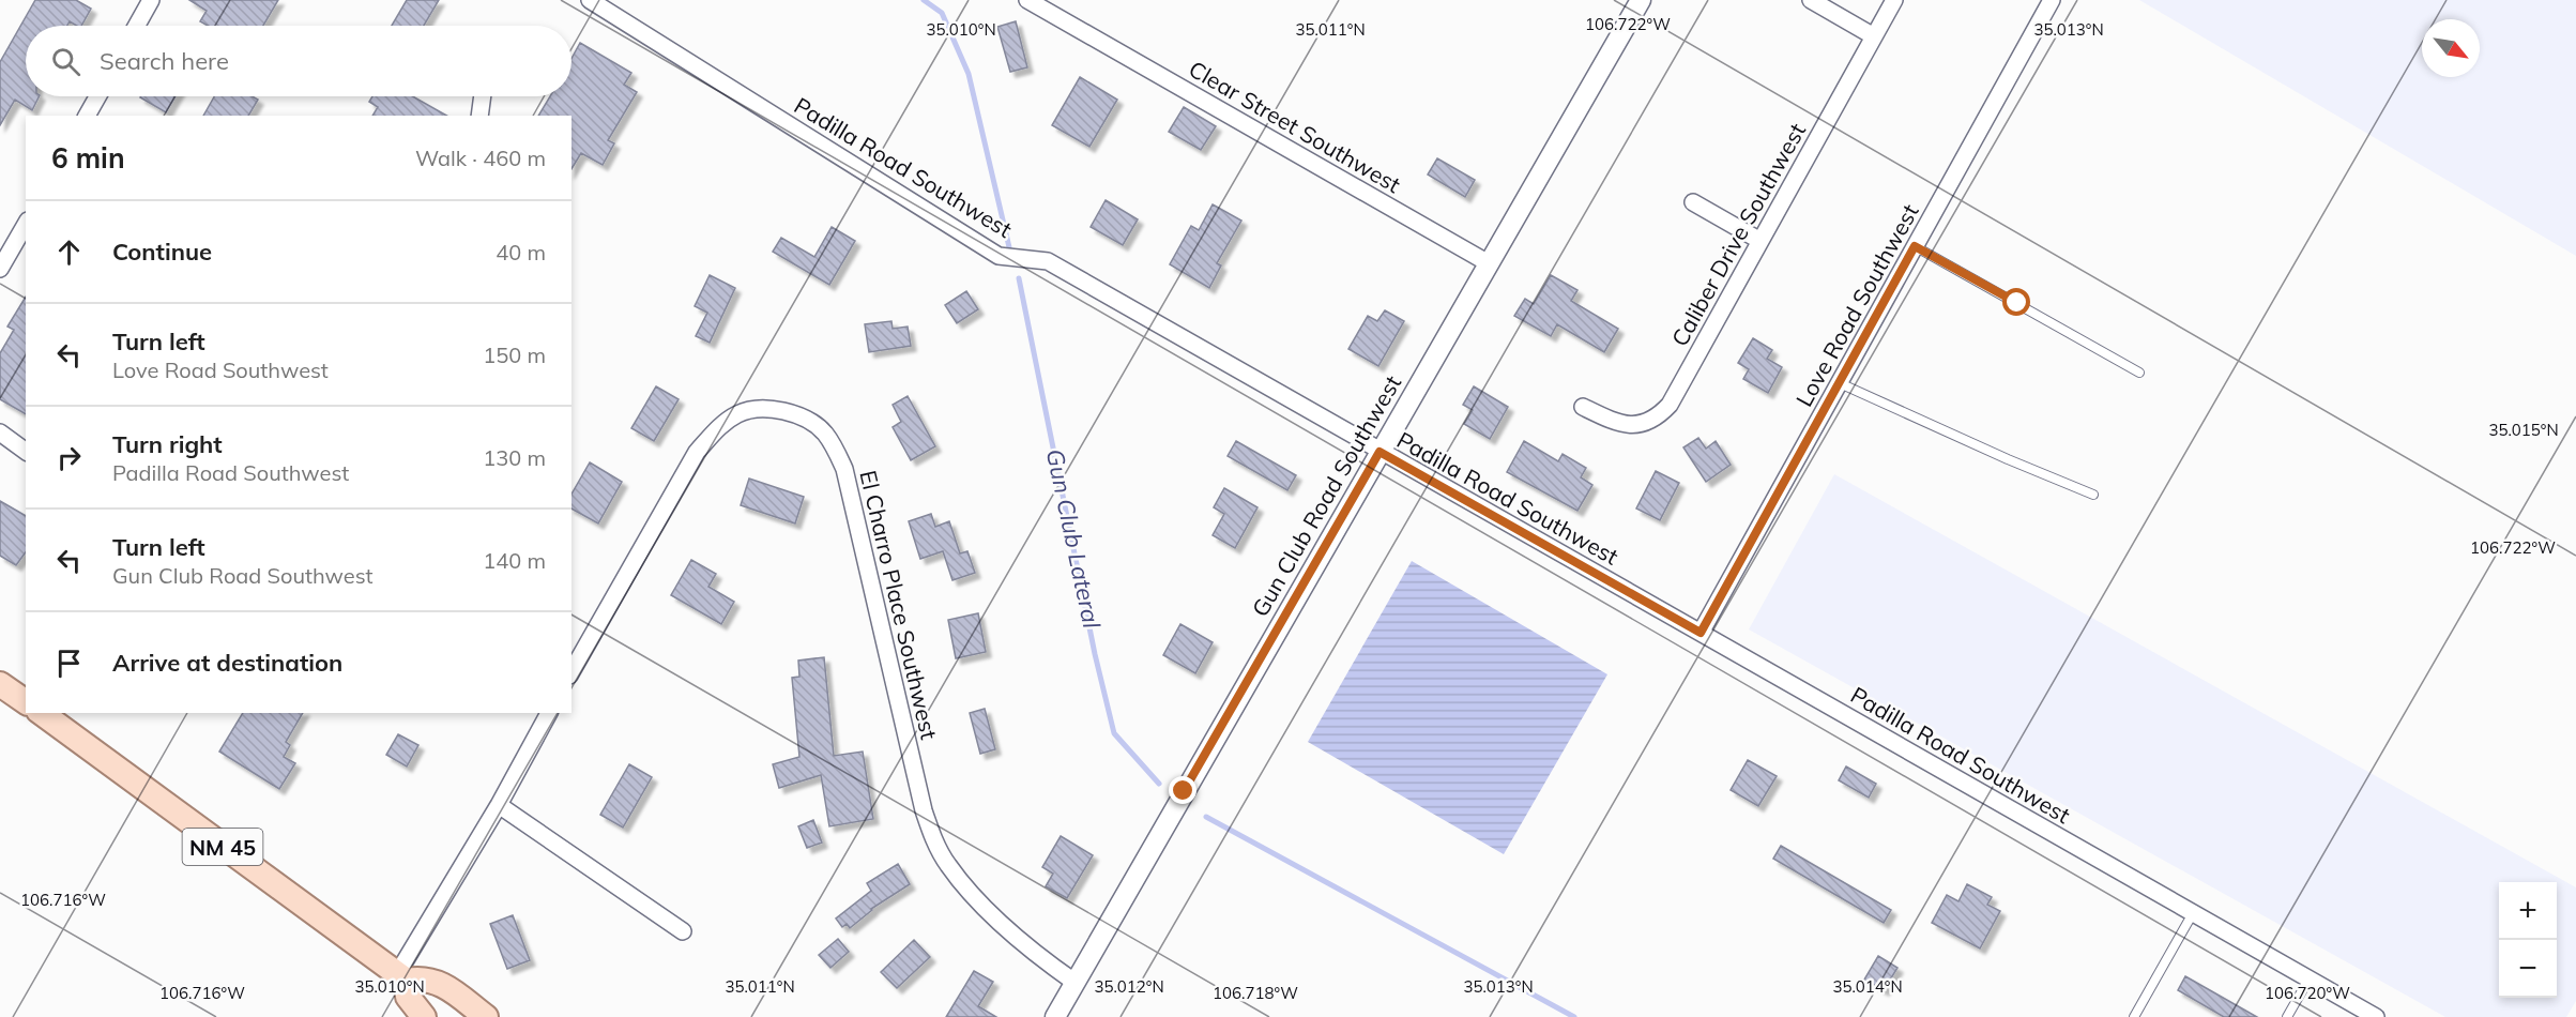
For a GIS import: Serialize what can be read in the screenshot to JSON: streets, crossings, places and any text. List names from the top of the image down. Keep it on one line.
{"streets":{"main road":["NM 45"],"street":["Clear Street Southwest","Padilla Road Southwest","Caliber Drive Southwest","Love Road Southwest","Gun Club Road Southwest","El Charro Place Southwest"]},"crossings":[["Clear Street Southwest","Gun Club Road Southwest"],["Padilla Road Southwest","Love Road Southwest"],["Padilla Road Southwest","Gun Club Road Southwest"],["Gun Club Road Southwest","El Charro Place Southwest"]],"water":["Gun Club Lateral"],"north":"bottom right","page":{"search":"Search here","heading":["6 min","Walk · 460 m"],"list":[["Continue","40 m"],["Turn left","Love Road Southwest","150 m"],["Turn right","Padilla Road Southwest","130 m"],["Turn left","Gun Club Road Southwest","140 m"],"Arrive at destination"],"map_buttons":["+","−"]},"coordinates":["106.722°W","35.010°N","35.011°N","35.013°N","35.015°N","106.716°W","35.012°N","35.014°N","106.718°W","106.720°W"]}
